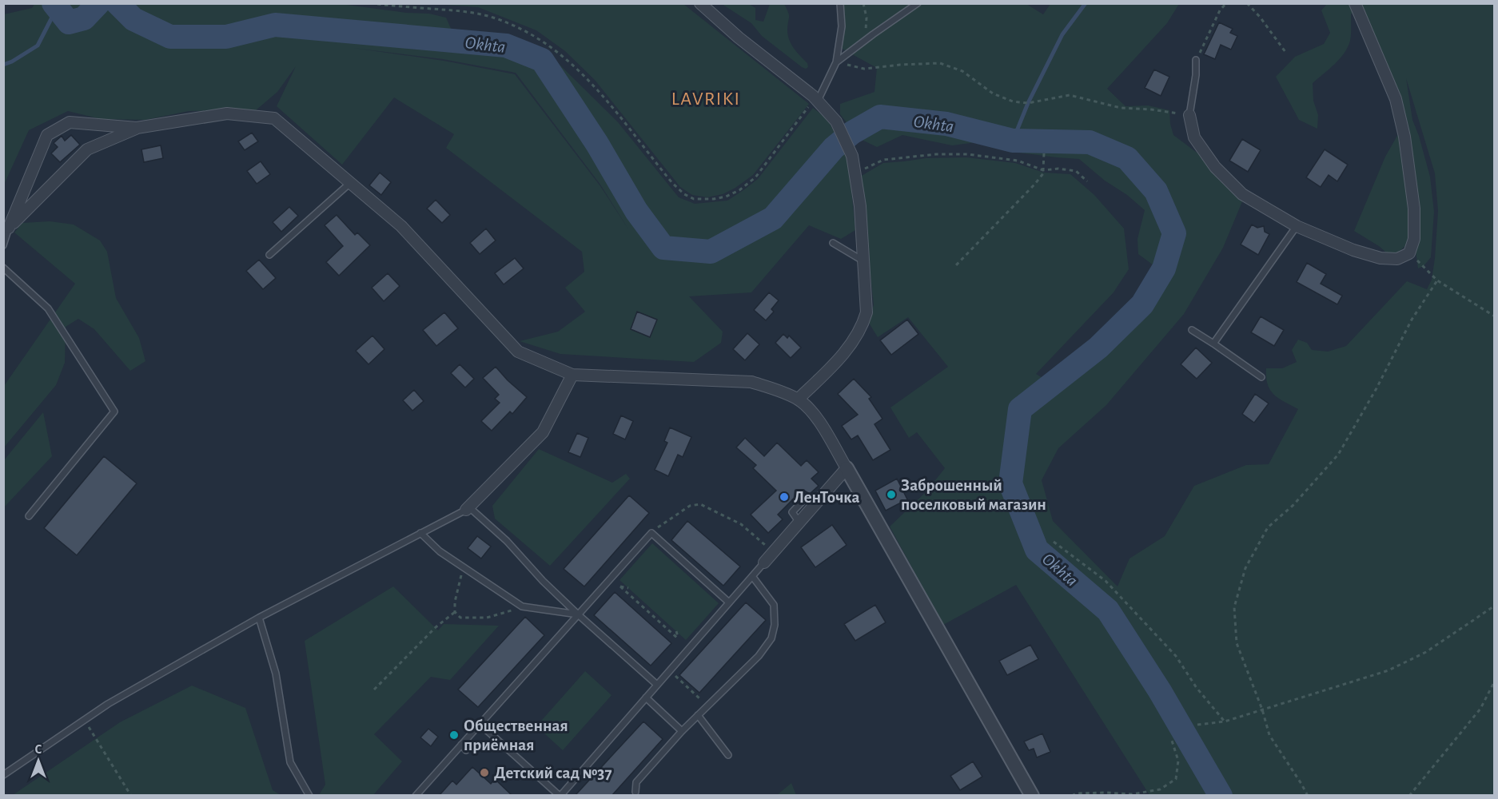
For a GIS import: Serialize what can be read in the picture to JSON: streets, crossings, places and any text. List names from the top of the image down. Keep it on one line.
{"districts":["LAVRIKI"],"water":["Okhta"],"places":["Заброшенный поселковый магазин","ЛенТочка","Общественная приёмная","Детский сад №37"],"north":"top"}
